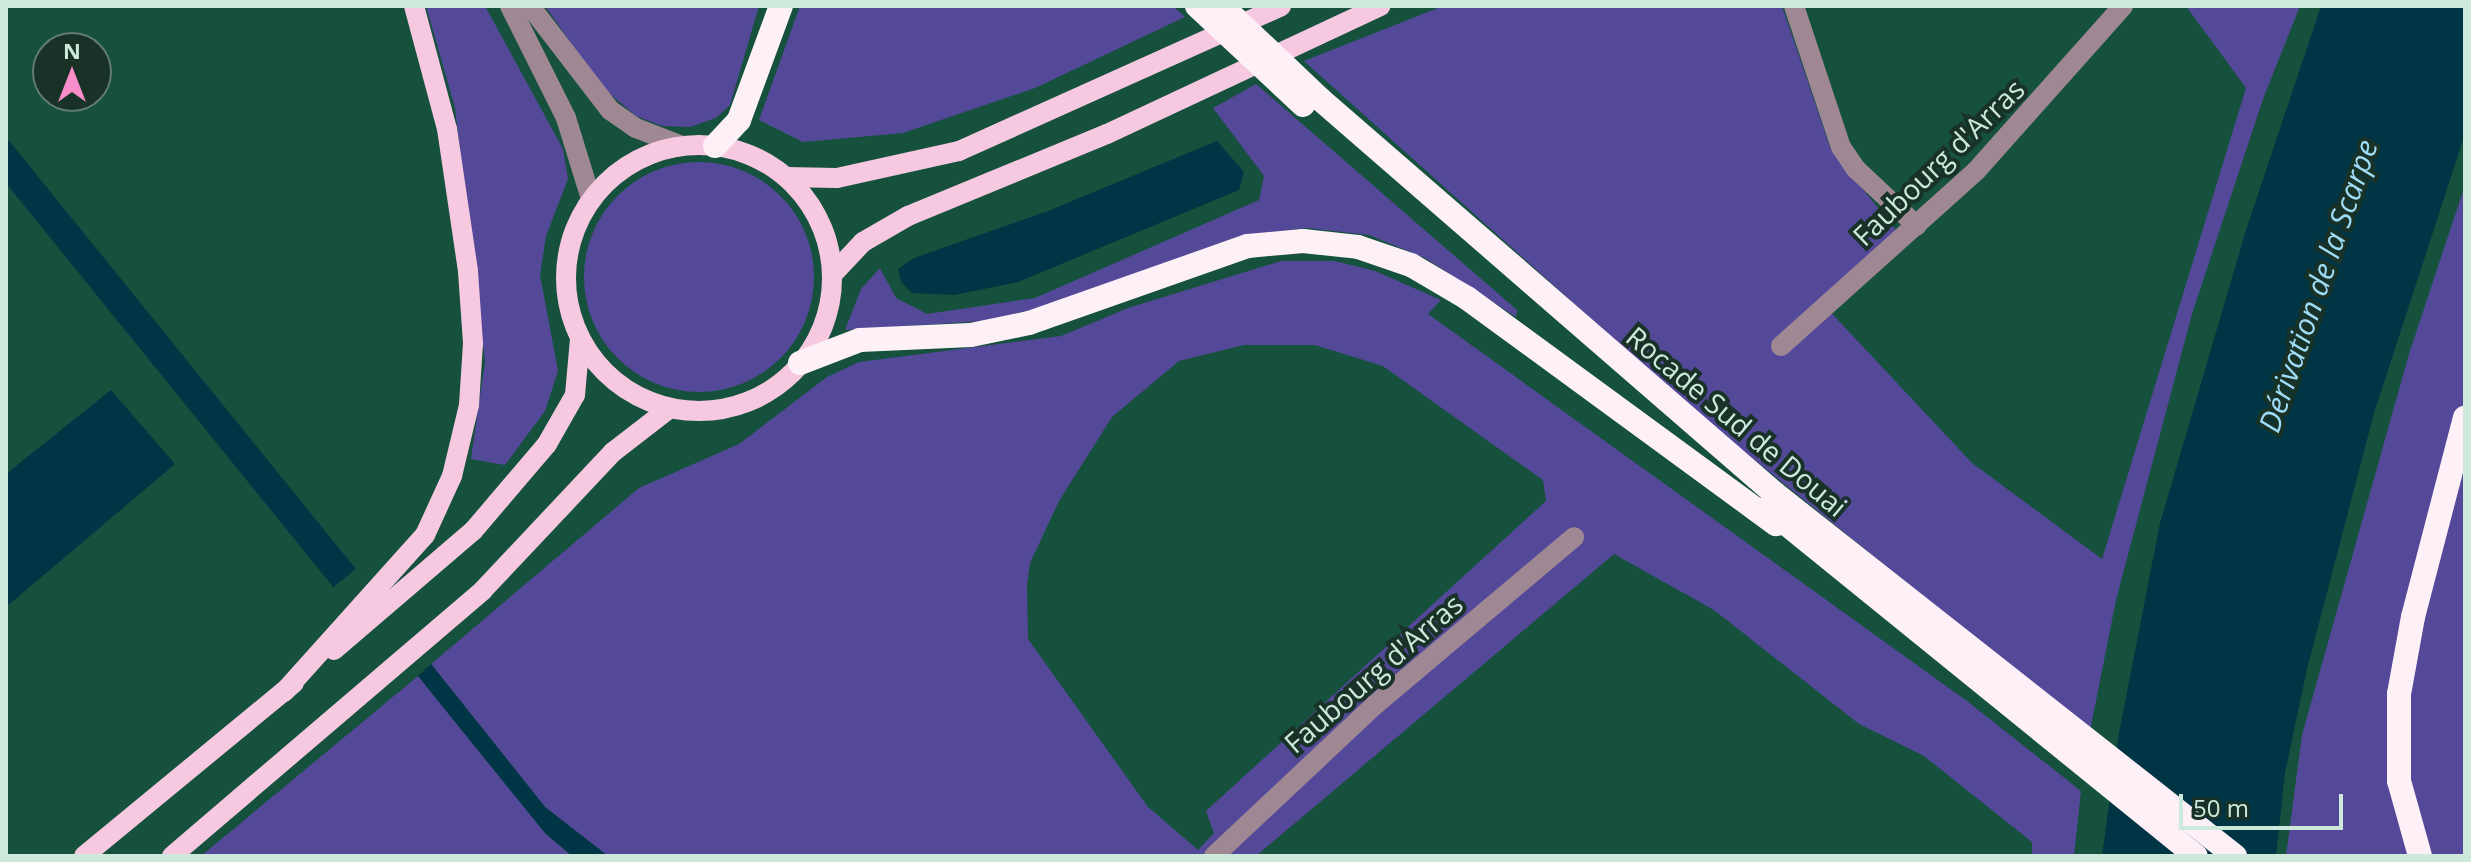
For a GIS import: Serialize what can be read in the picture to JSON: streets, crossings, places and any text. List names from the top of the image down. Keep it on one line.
{"streets":{"highway":["Rocade Sud de Douai"],"street":["Faubourg d'Arras"]},"water":["Dérivation de la Scarpe"],"scale_bar":"50 m","north":"top"}
